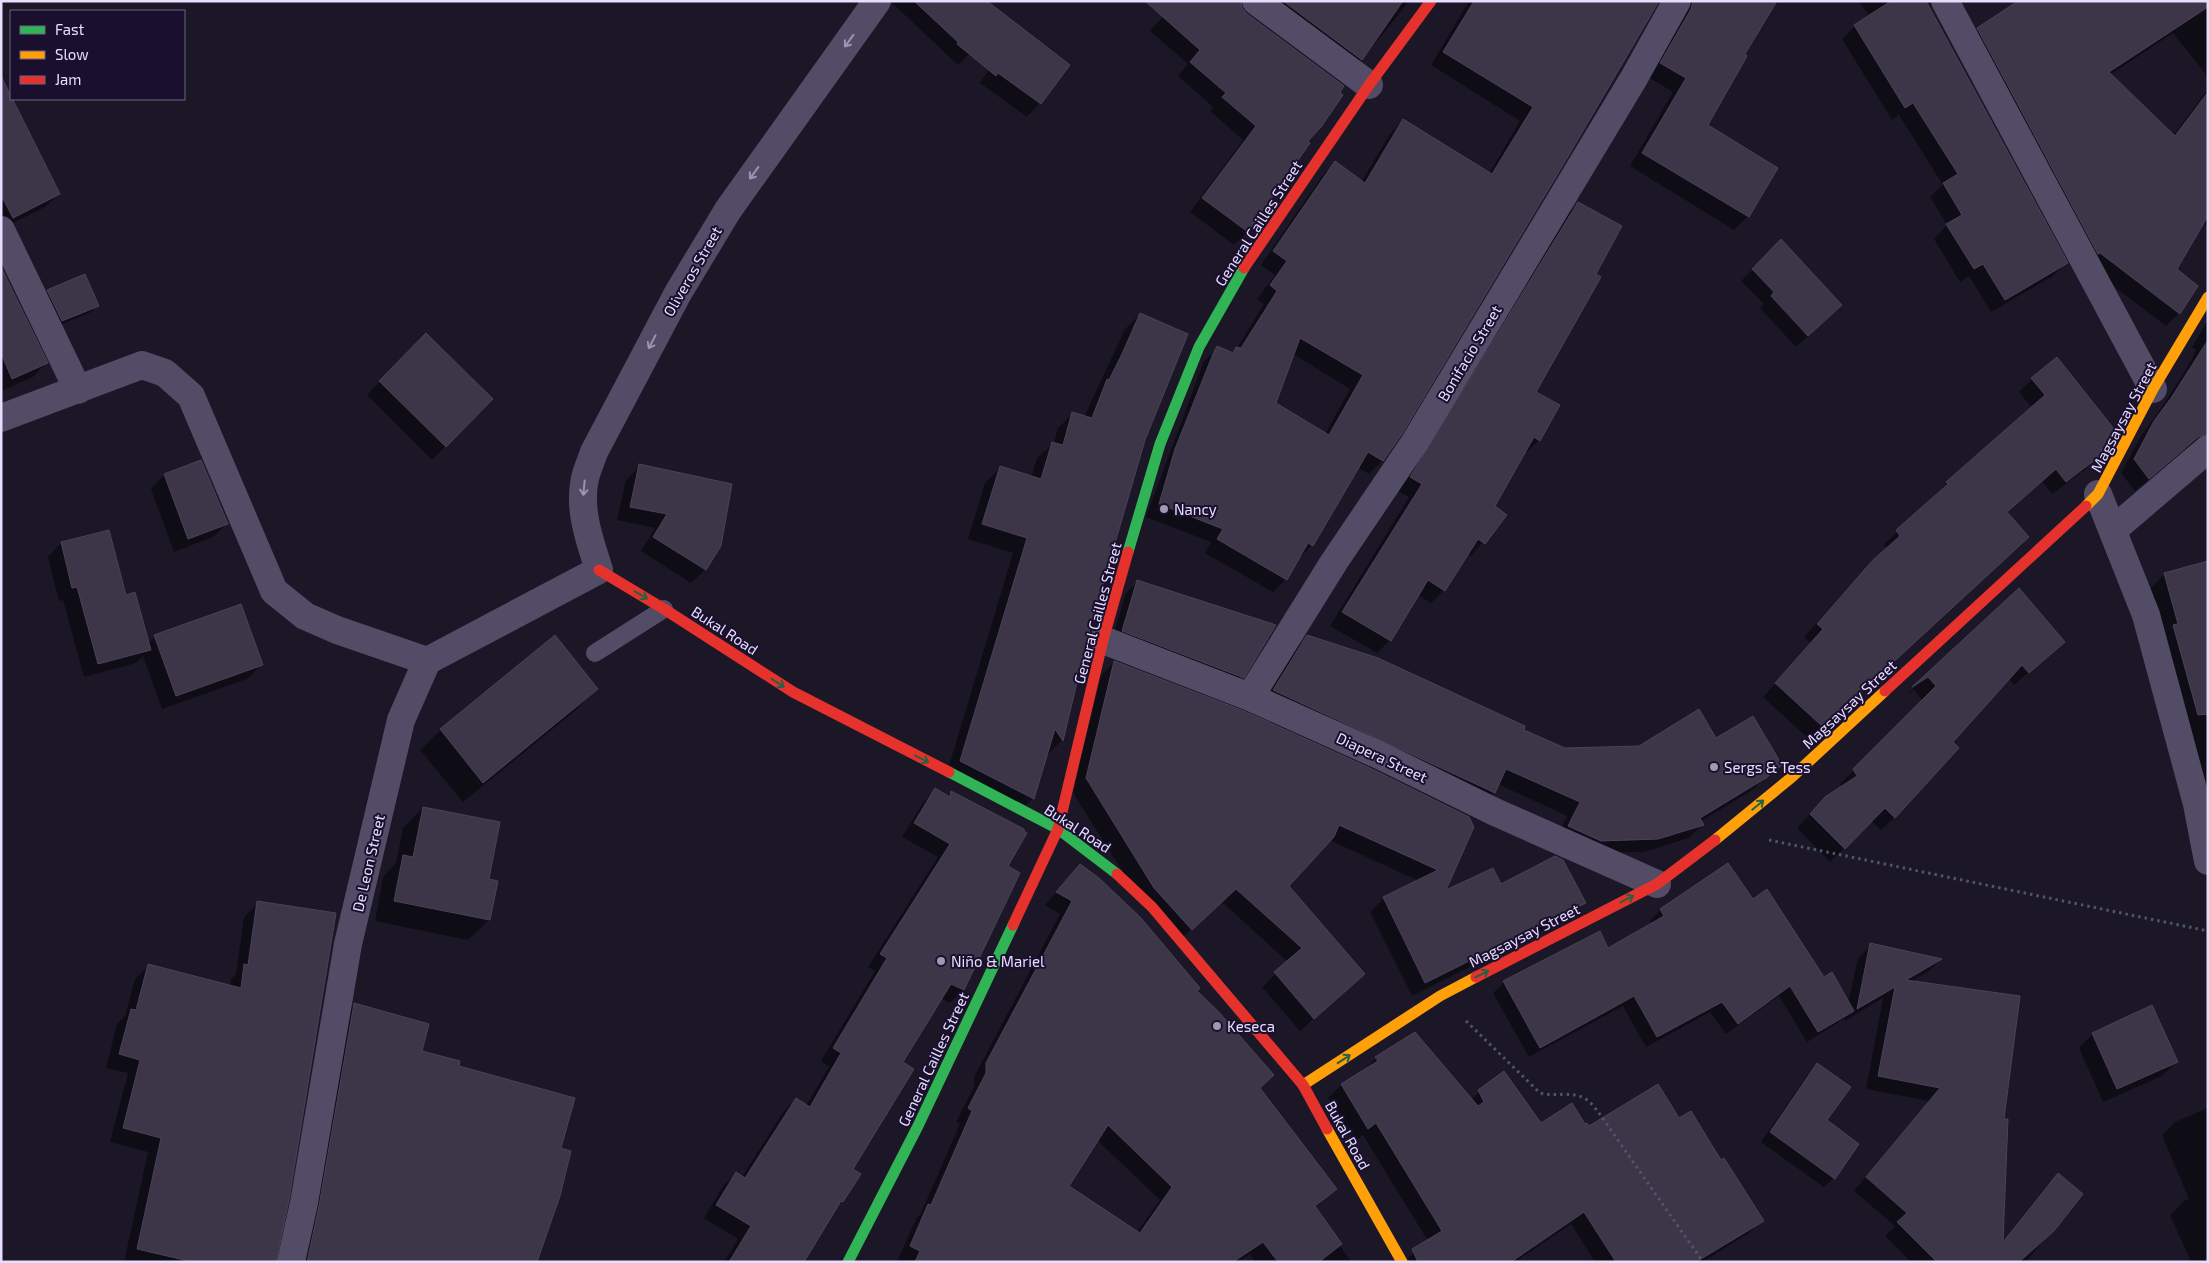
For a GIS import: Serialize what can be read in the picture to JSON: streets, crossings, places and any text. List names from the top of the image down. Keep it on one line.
{"streets":{"street":["General Cailles Street","Oliveros Street","Bonifacio Street","Magsaysay Street","Bukal Road","Diapera Street","De Leon Street"]},"crossings":[["General Cailles Street","Bukal Road"],["General Cailles Street","Diapera Street"],["Oliveros Street","Bukal Road"],["Bonifacio Street","Diapera Street"],["Magsaysay Street","Bukal Road"],["Magsaysay Street","Diapera Street"]],"one_way":["Oliveros Street","Magsaysay Street","Bukal Road"],"places":["Nancy","Sergs & Tess","Niño & Mariel","Keseca"],"legend":["Fast","Slow","Jam"]}
